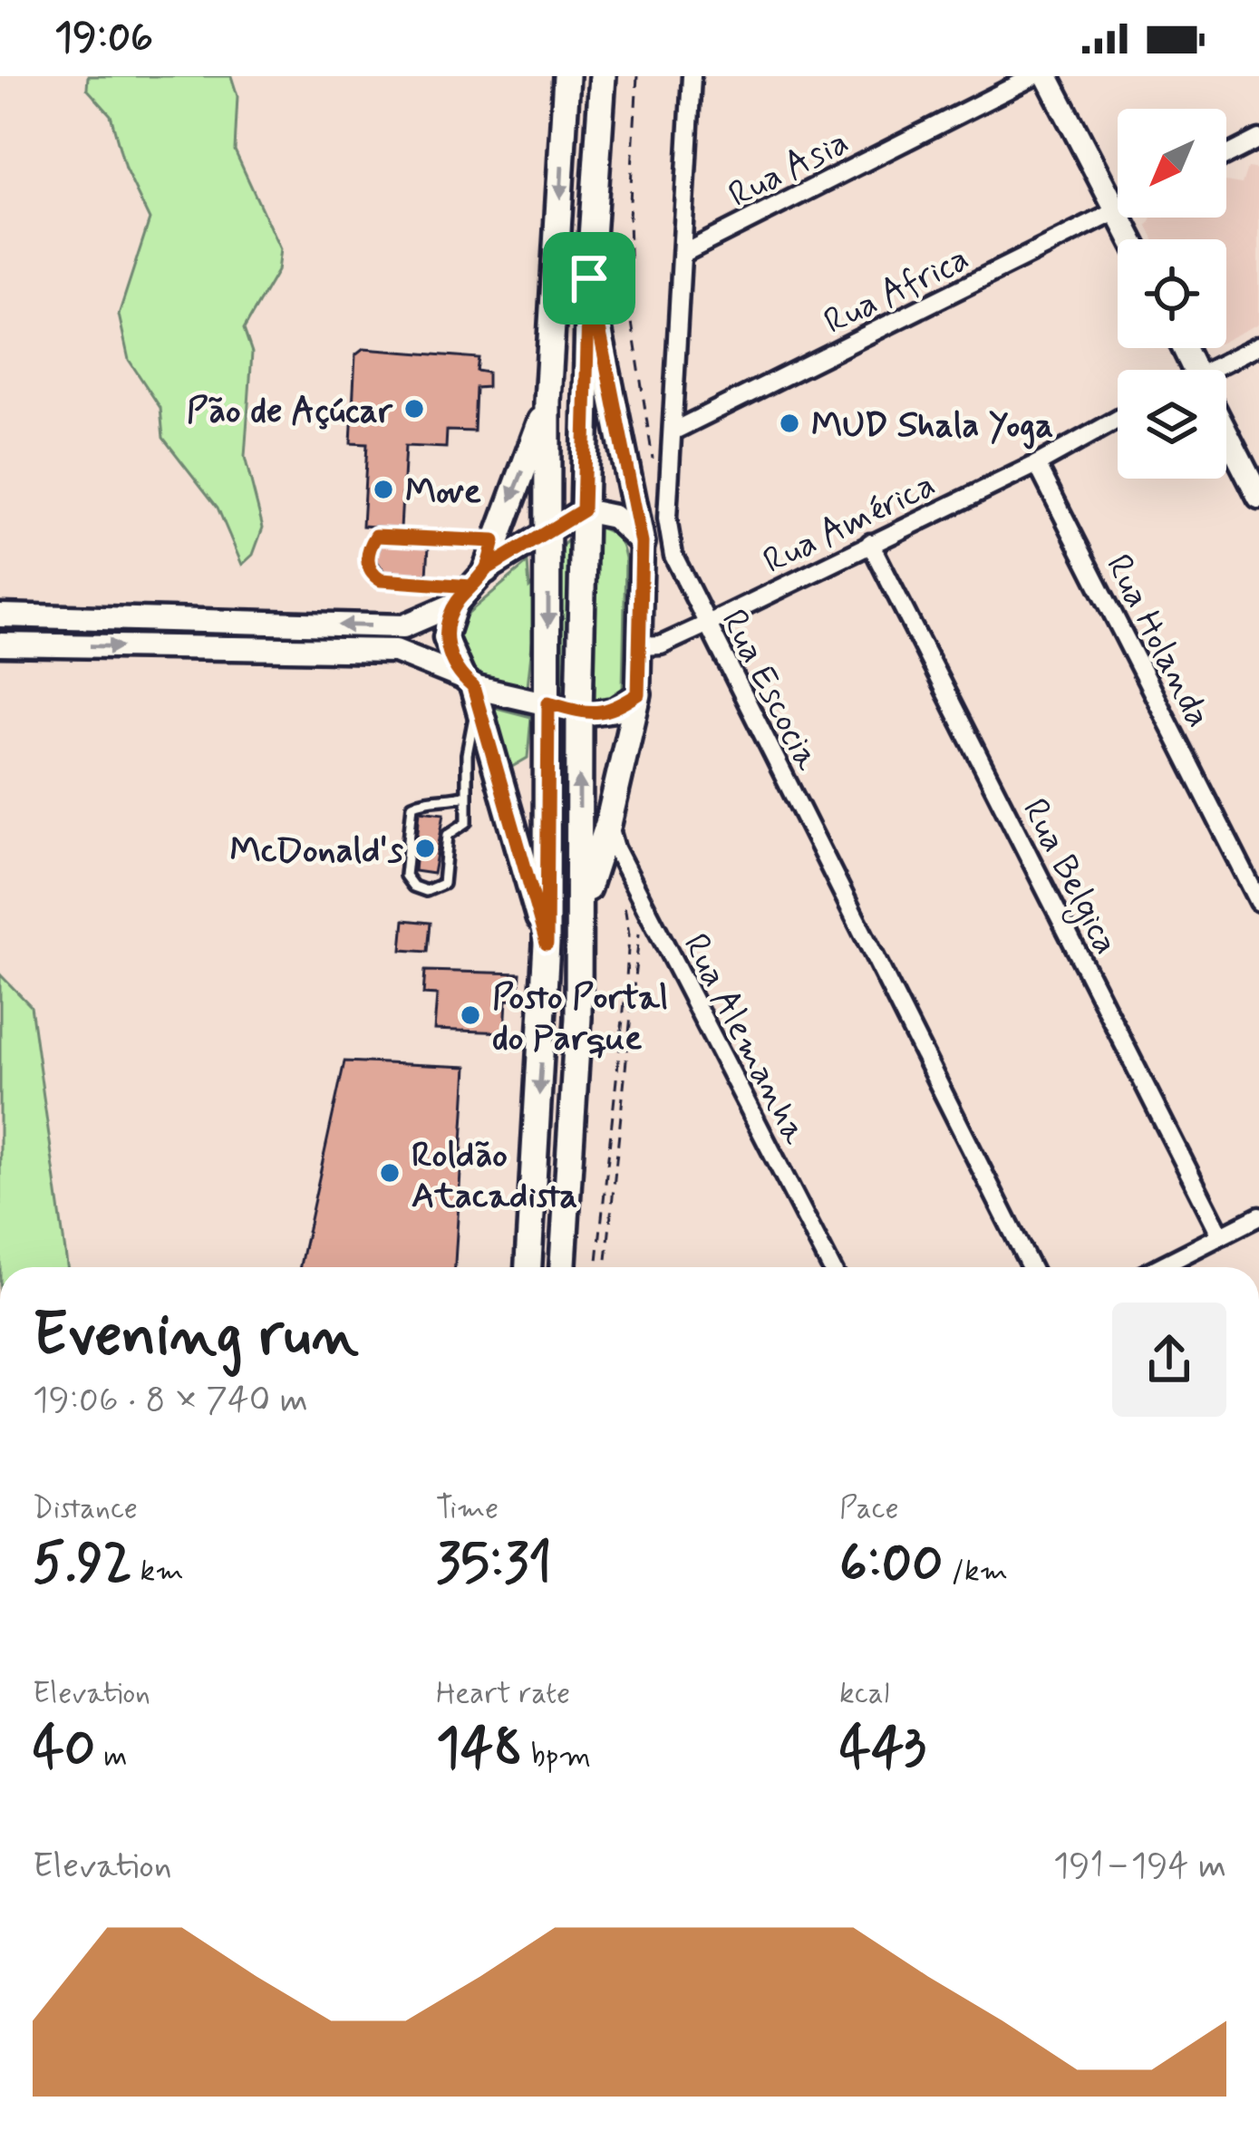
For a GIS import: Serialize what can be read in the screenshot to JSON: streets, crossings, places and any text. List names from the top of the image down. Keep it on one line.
{"streets":{"street":["Rua Asia","Rua Africa","Rua América","Rua Holanda","Rua Escocia","Rua Belgica","Rua Alemanha"]},"crossings":[["Rua Asia","Rua Escocia"],["Rua Africa","Rua Escocia"],["Rua América","Rua Holanda"],["Rua América","Rua Escocia"],["Rua América","Rua Belgica"]],"places":["Pão de Açúcar","MUD Shala Yoga","Move","McDonald's","Posto Portal do Parque","Roldão Atacadista"],"north":"bottom left","page":{"status":"19:06","heading":["Evening run","19:06 · 8 × 740 m"],"stats":[["Distance","5.92 km"],["Time","35:31"],["Pace","6:00 /km"],["Elevation","40 m"],["Heart rate","148 bpm"],["kcal","443"]],"chart":["Elevation","191–194 m"]}}
